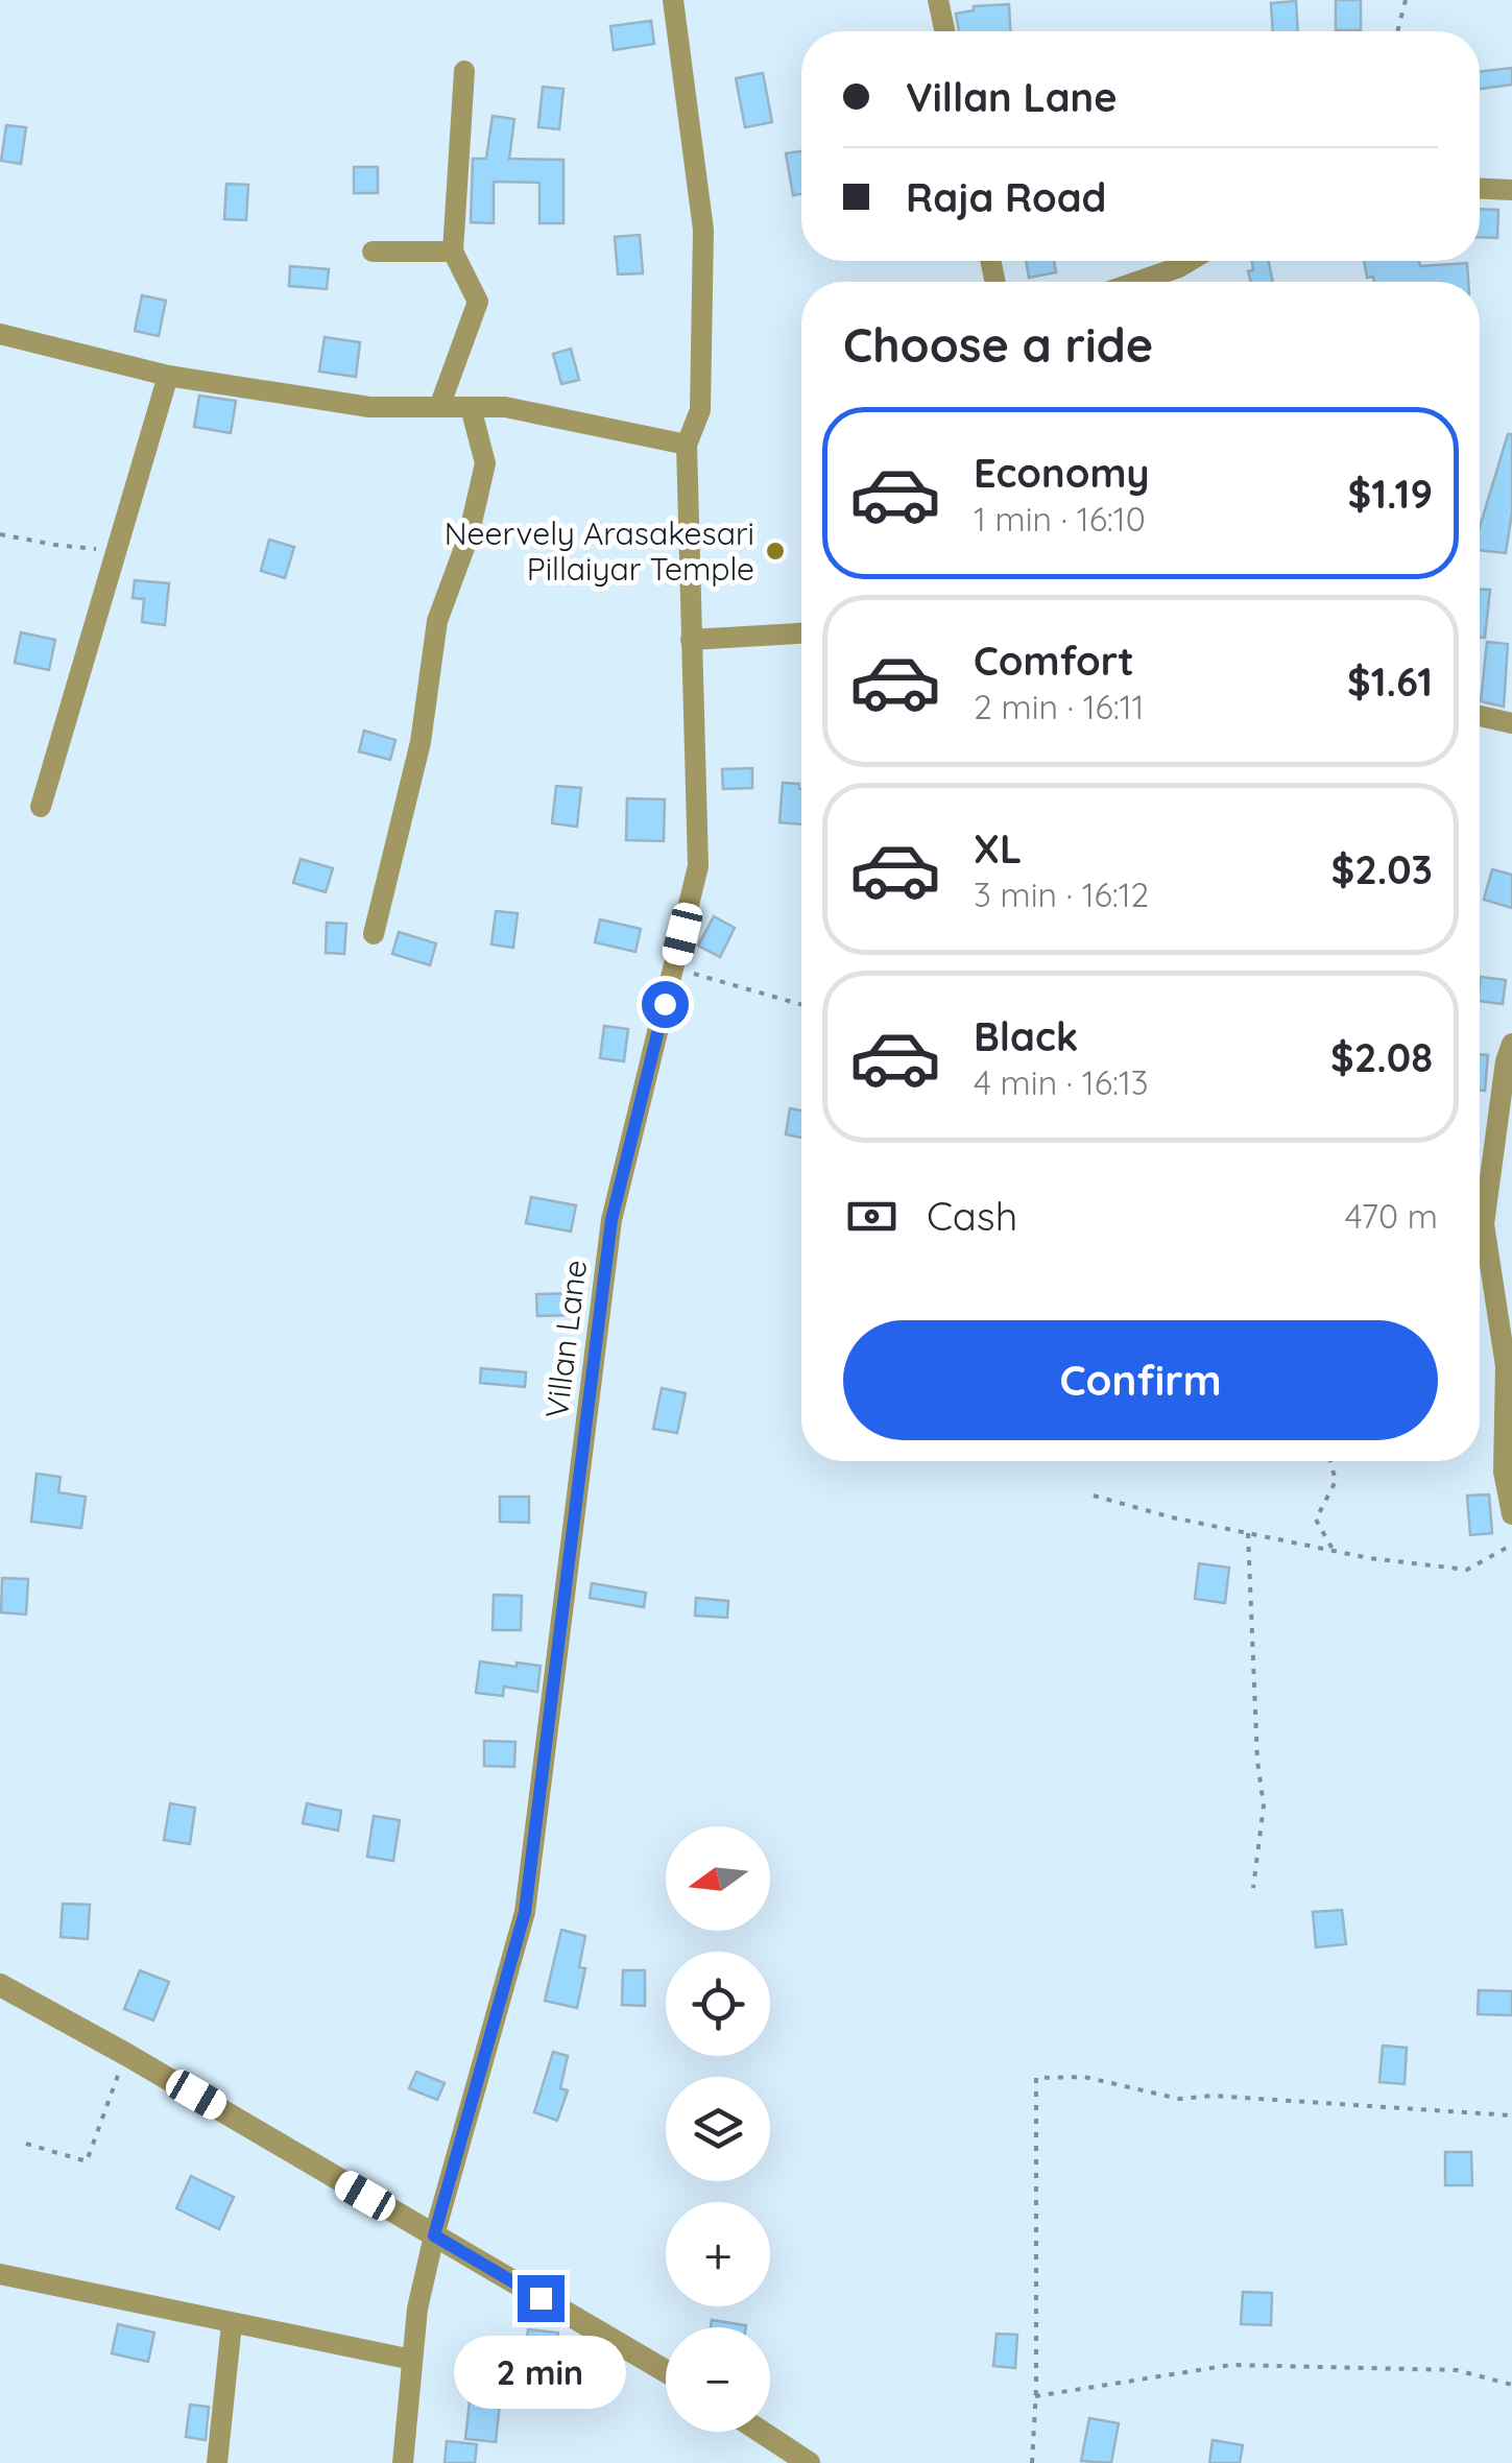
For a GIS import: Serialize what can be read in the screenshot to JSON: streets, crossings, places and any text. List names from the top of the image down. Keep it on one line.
{"streets":{"street":["Villan Lane"]},"places":["Neervely Arasakesari Pillaiyar Temple"],"north":"left","page":{"banner":["Villan Lane","Raja Road"],"heading":"Choose a ride","list":[{"name":"Economy","note":"1 min · 16:10","value":"$1.19"},{"name":"Comfort","note":"2 min · 16:11","value":"$1.61"},{"name":"XL","note":"3 min · 16:12","value":"$2.03"},{"name":"Black","note":"4 min · 16:13","value":"$2.08"}],"pay":["Cash","470 m"],"buttons":"Confirm","map_buttons":["+","−"],"bubble":"2 min"}}
